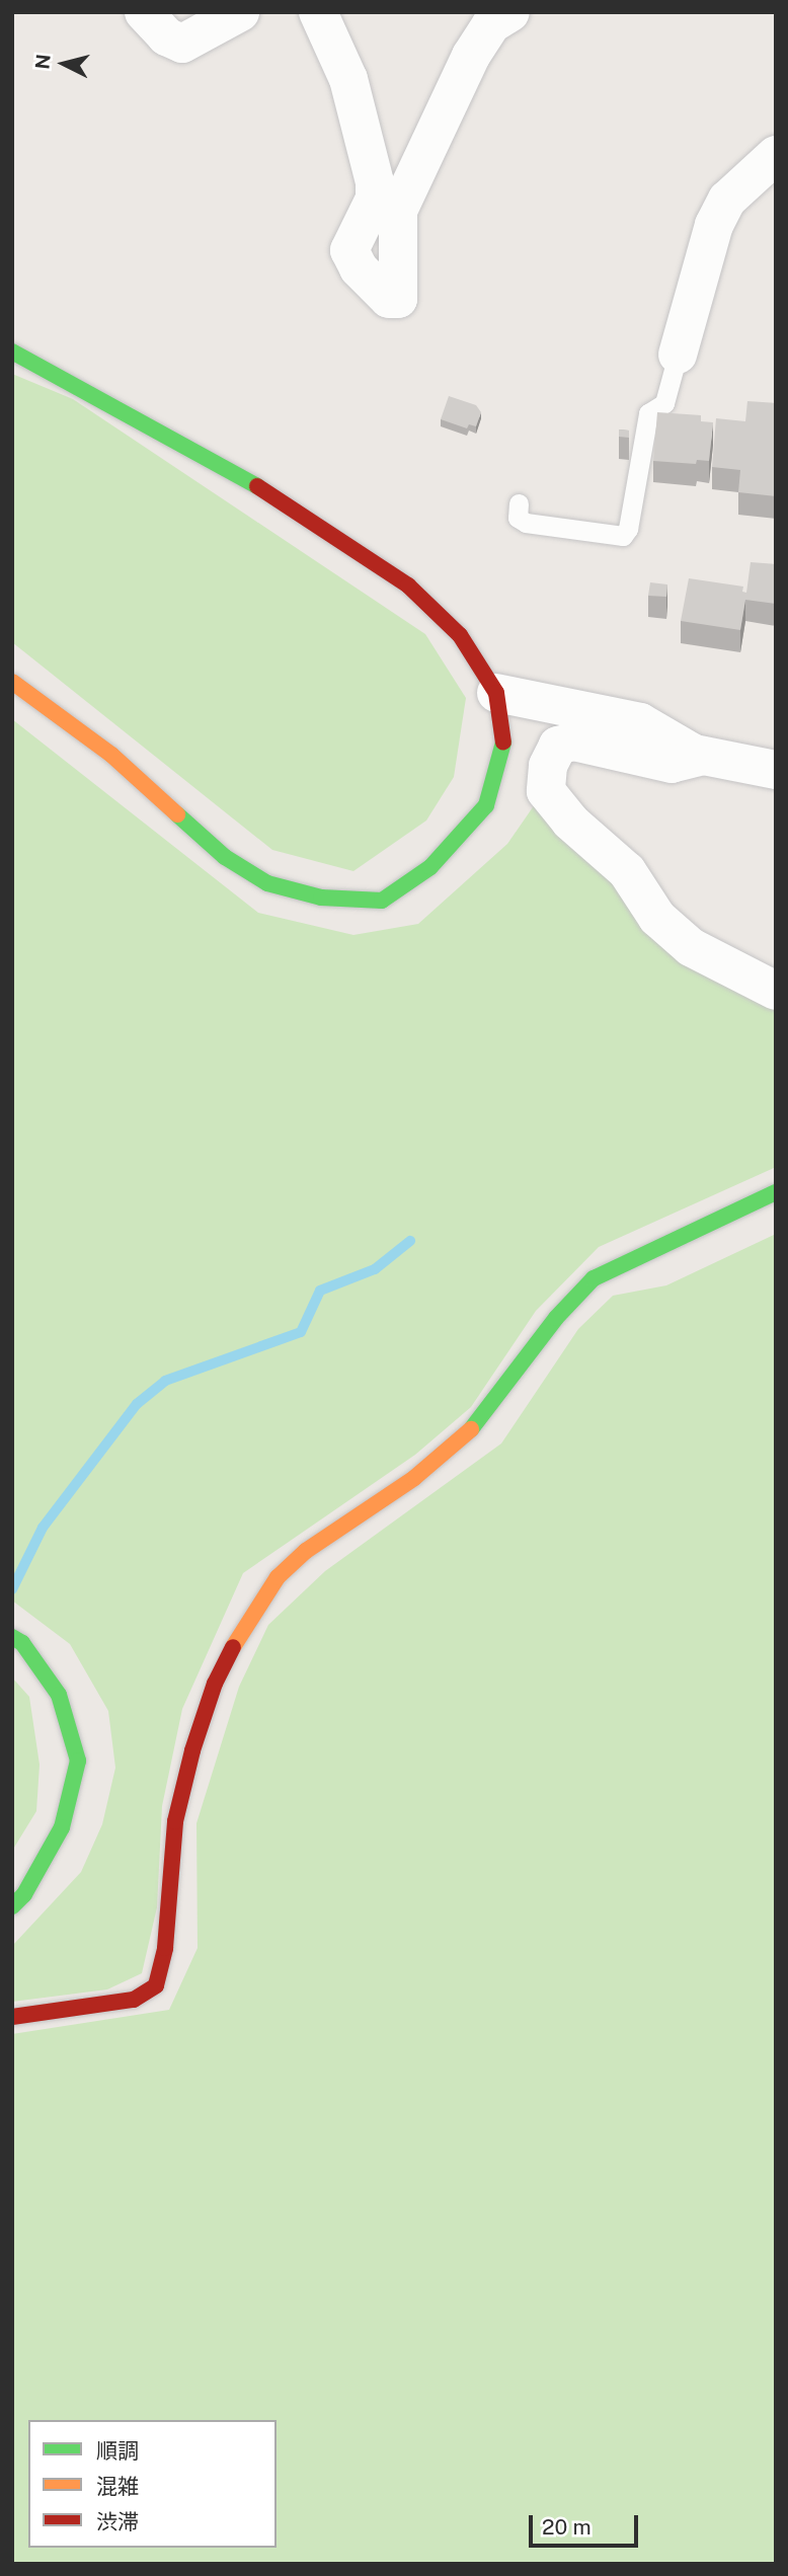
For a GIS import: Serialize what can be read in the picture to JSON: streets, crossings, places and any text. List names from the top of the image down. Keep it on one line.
{"legend":["順調","混雑","渋滞"],"scale_bar":"20 m","north":"left"}
